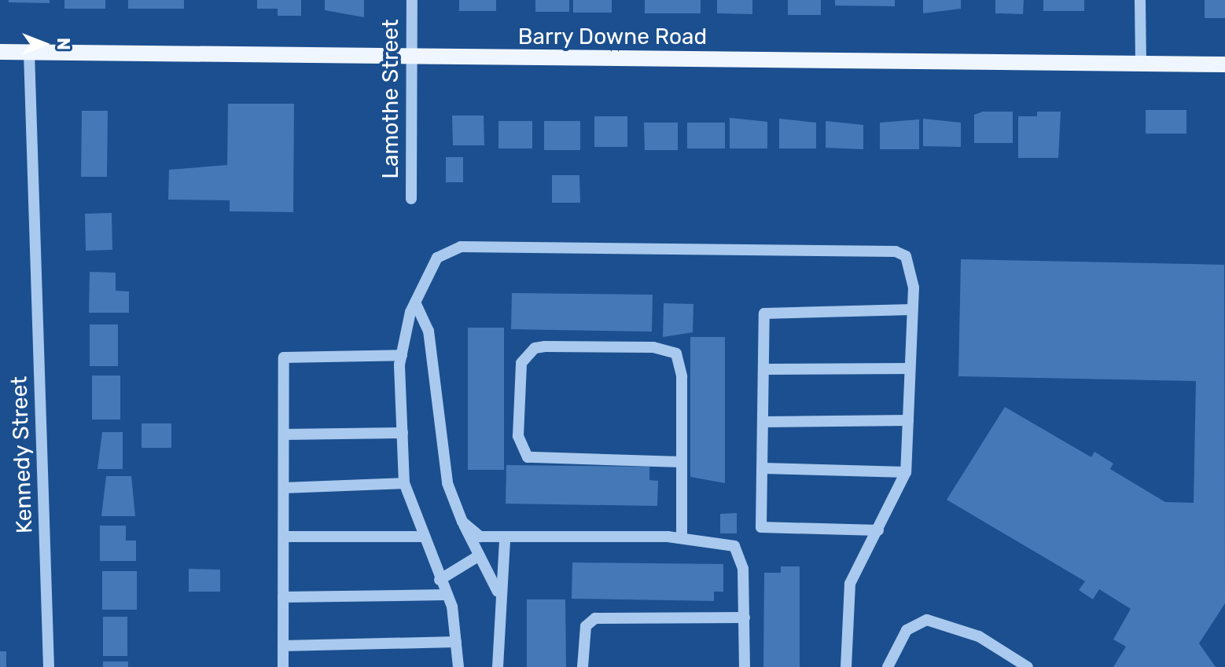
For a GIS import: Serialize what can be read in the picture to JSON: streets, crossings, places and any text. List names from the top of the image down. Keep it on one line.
{"streets":{"main road":["Barry Downe Road"],"street":["Lamothe Street","Kennedy Street"]},"crossings":[["Barry Downe Road","Lamothe Street"],["Barry Downe Road","Kennedy Street"]],"north":"right"}
